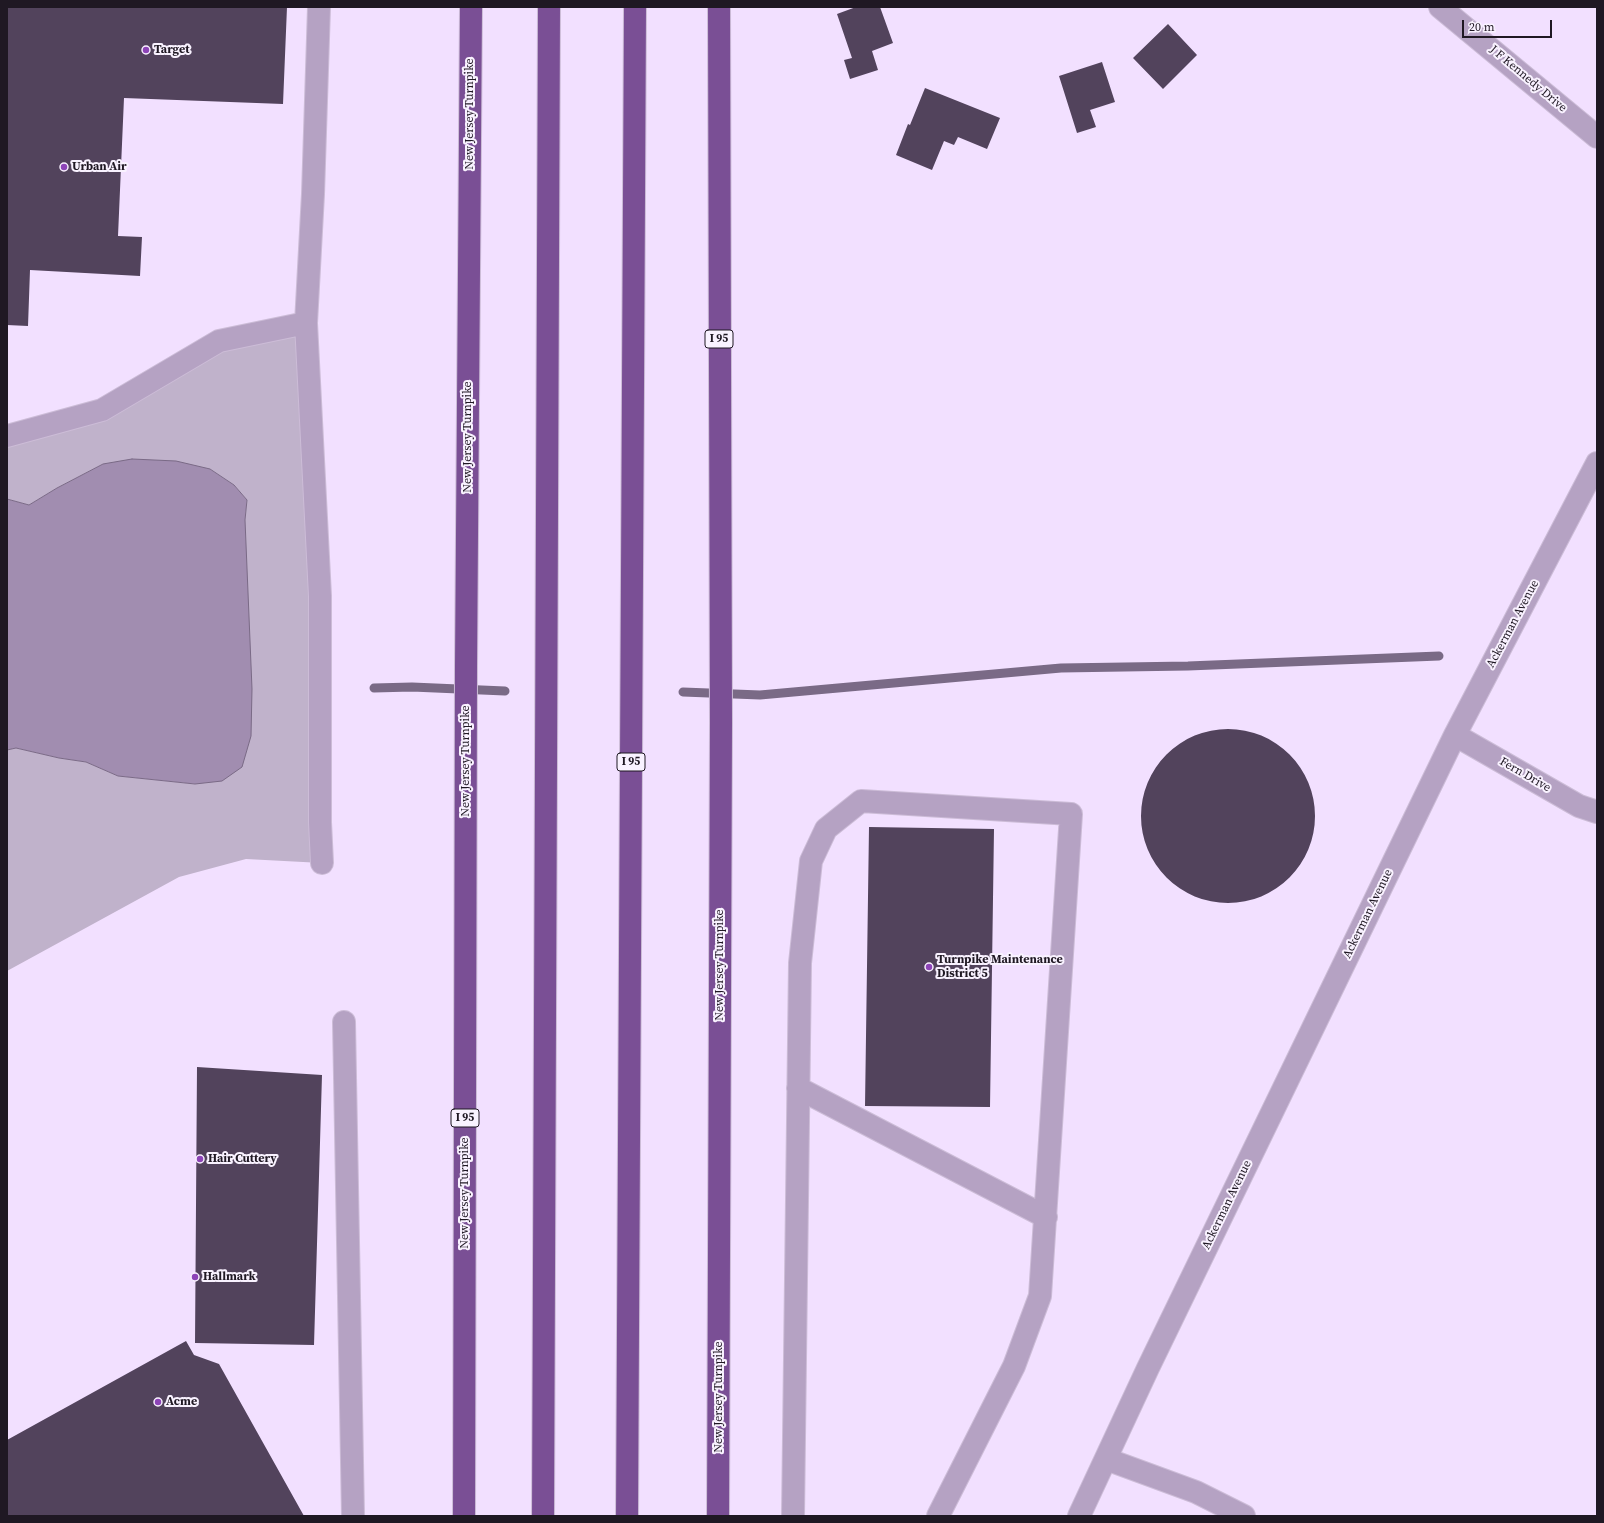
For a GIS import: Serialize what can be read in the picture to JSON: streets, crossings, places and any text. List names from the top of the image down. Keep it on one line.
{"streets":{"highway":["New Jersey Turnpike","I 95"],"street":["J F Kennedy Drive","Ackerman Avenue","Fern Drive"]},"crossings":[["Ackerman Avenue","Fern Drive"]],"places":["Target","Urban Air","Turnpike Maintenance District 5","Hair Cuttery","Hallmark","Acme"],"scale_bar":"20 m"}
